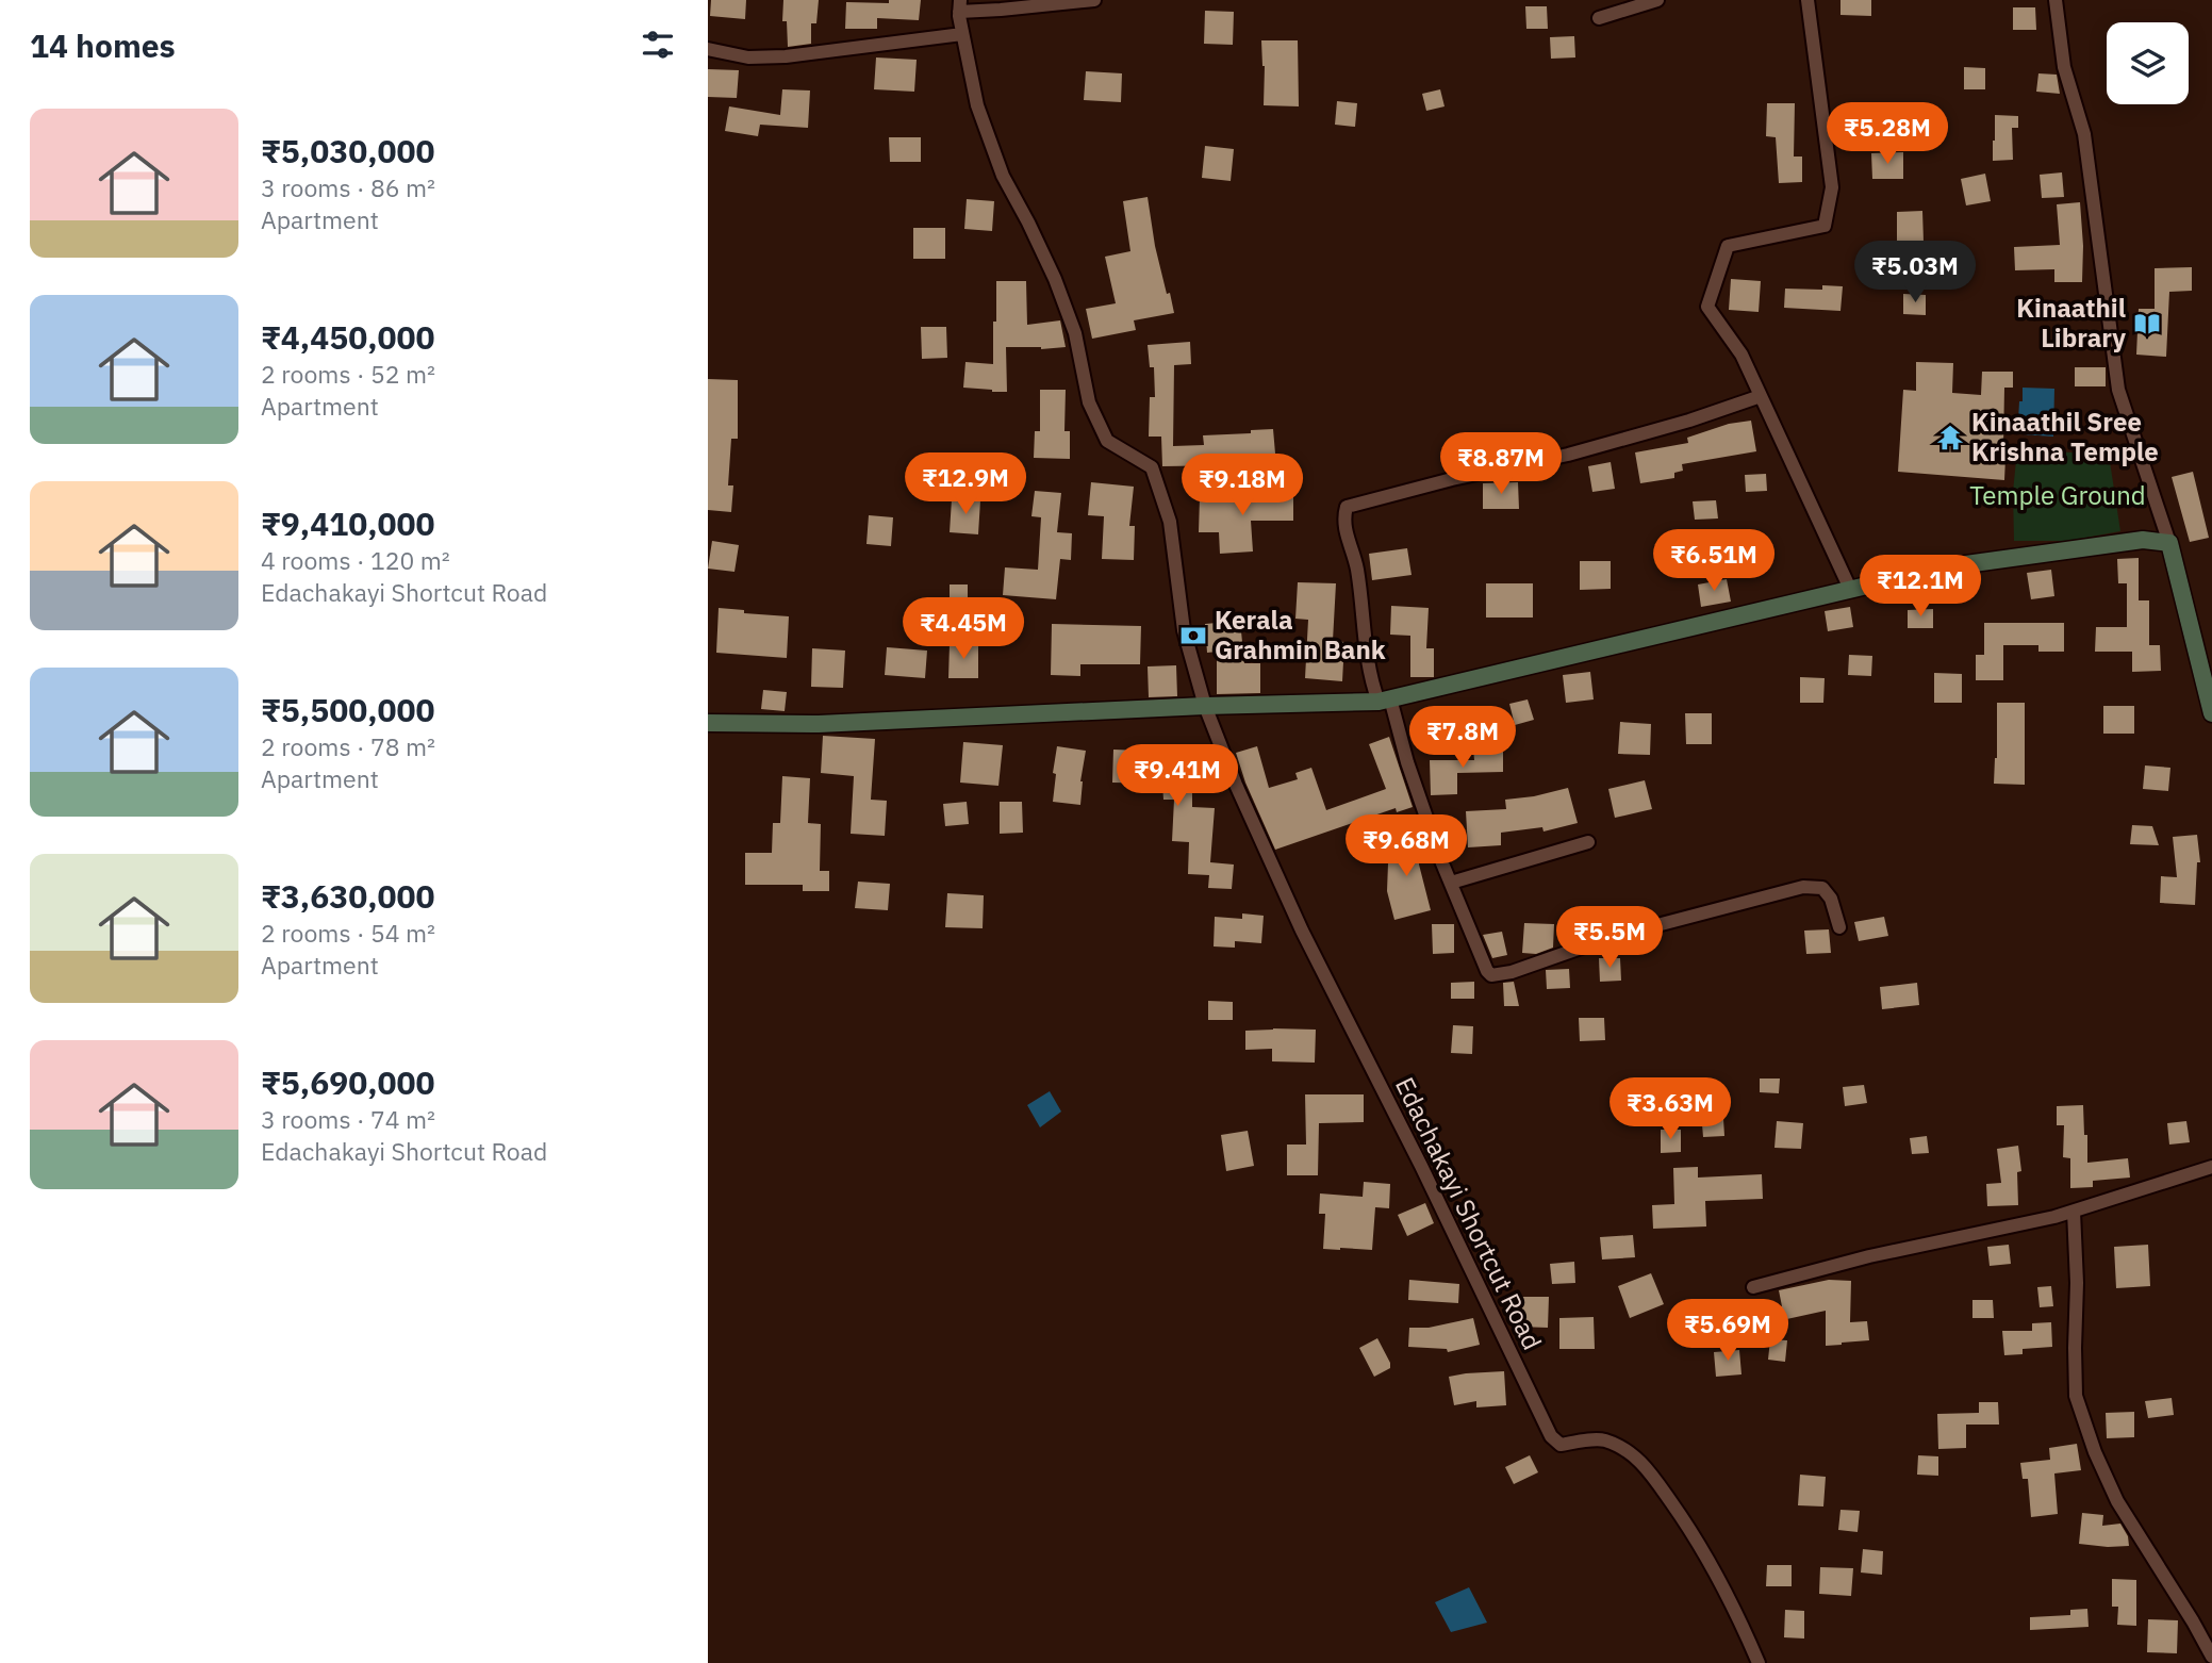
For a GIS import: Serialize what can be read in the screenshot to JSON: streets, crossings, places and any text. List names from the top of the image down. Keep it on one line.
{"streets":{"street":["Edachakayi Shortcut Road"]},"parks":["Temple Ground"],"places":{"library":["Kinaathil Library"],"temple":["Kinaathil Sree Krishna Temple"],"bank":["Kerala Grahmin Bank"]},"page":{"heading":"14 homes","list":[{"name":"₹5,030,000","note":"3 rooms · 86 m² · Apartment"},{"name":"₹4,450,000","note":"2 rooms · 52 m² · Apartment"},{"name":"₹9,410,000","note":"4 rooms · 120 m² · Edachakayi Shortcut Road"},{"name":"₹5,500,000","note":"2 rooms · 78 m² · Apartment"},{"name":"₹3,630,000","note":"2 rooms · 54 m² · Apartment"},{"name":"₹5,690,000","note":"3 rooms · 74 m² · Edachakayi Shortcut Road"}],"price":["₹5.28M","₹5.03M","₹8.87M","₹12.9M","₹9.18M","₹6.51M","₹12.1M","₹4.45M","₹7.8M","₹9.41M","₹9.68M","₹5.5M","₹3.63M","₹5.69M"]}}
